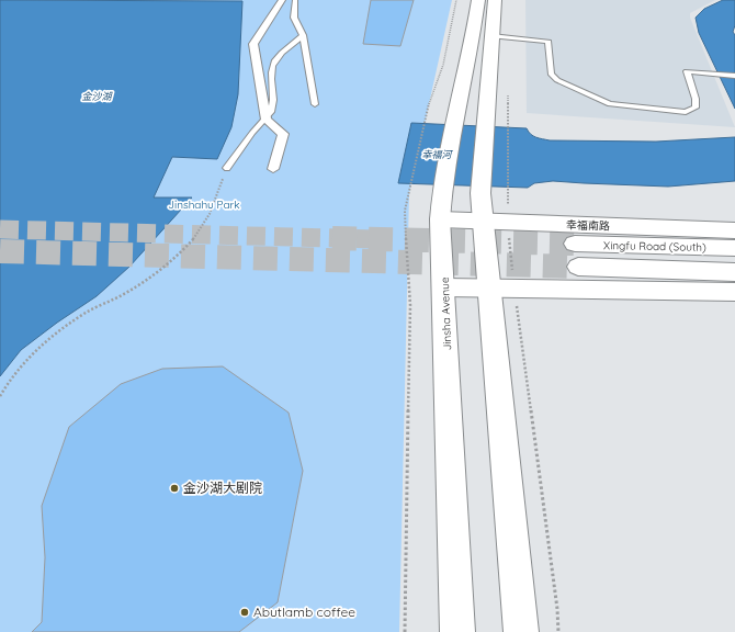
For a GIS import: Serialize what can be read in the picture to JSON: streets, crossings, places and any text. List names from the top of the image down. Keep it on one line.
{"streets":{"main road":["幸福南路","Xingfu Road (South)","Jinsha Avenue"]},"crossings":[["幸福南路","Jinsha Avenue"]],"water":["金沙湖","幸福河"],"parks":["Jinshahu Park"],"places":["金沙湖大剧院","Abutlamb coffee"]}
